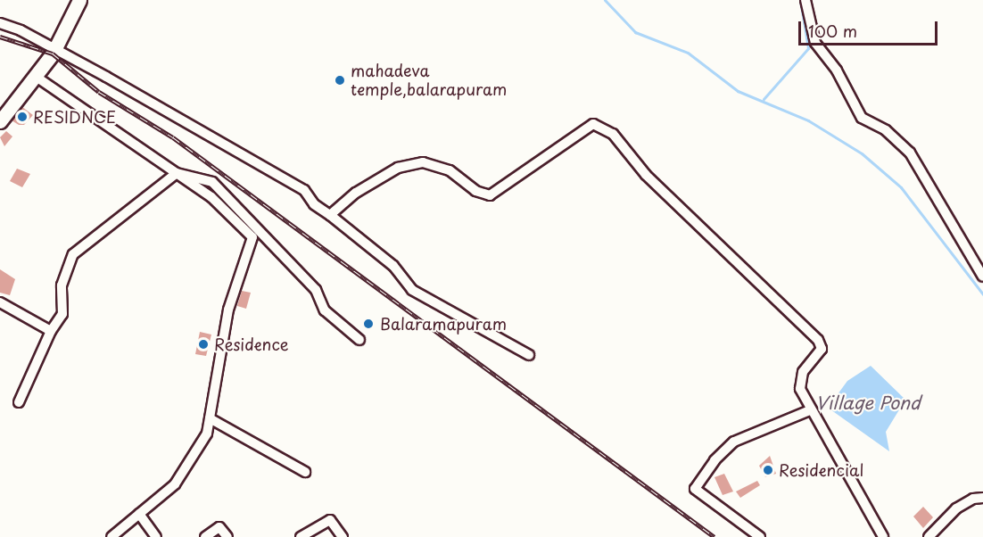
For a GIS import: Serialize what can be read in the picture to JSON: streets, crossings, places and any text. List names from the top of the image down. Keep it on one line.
{"water":["Village Pond"],"places":["mahadeva temple,balarapuram","RESIDNCE","Balaramapuram","Residence","Residencial"],"scale_bar":"100 m"}
